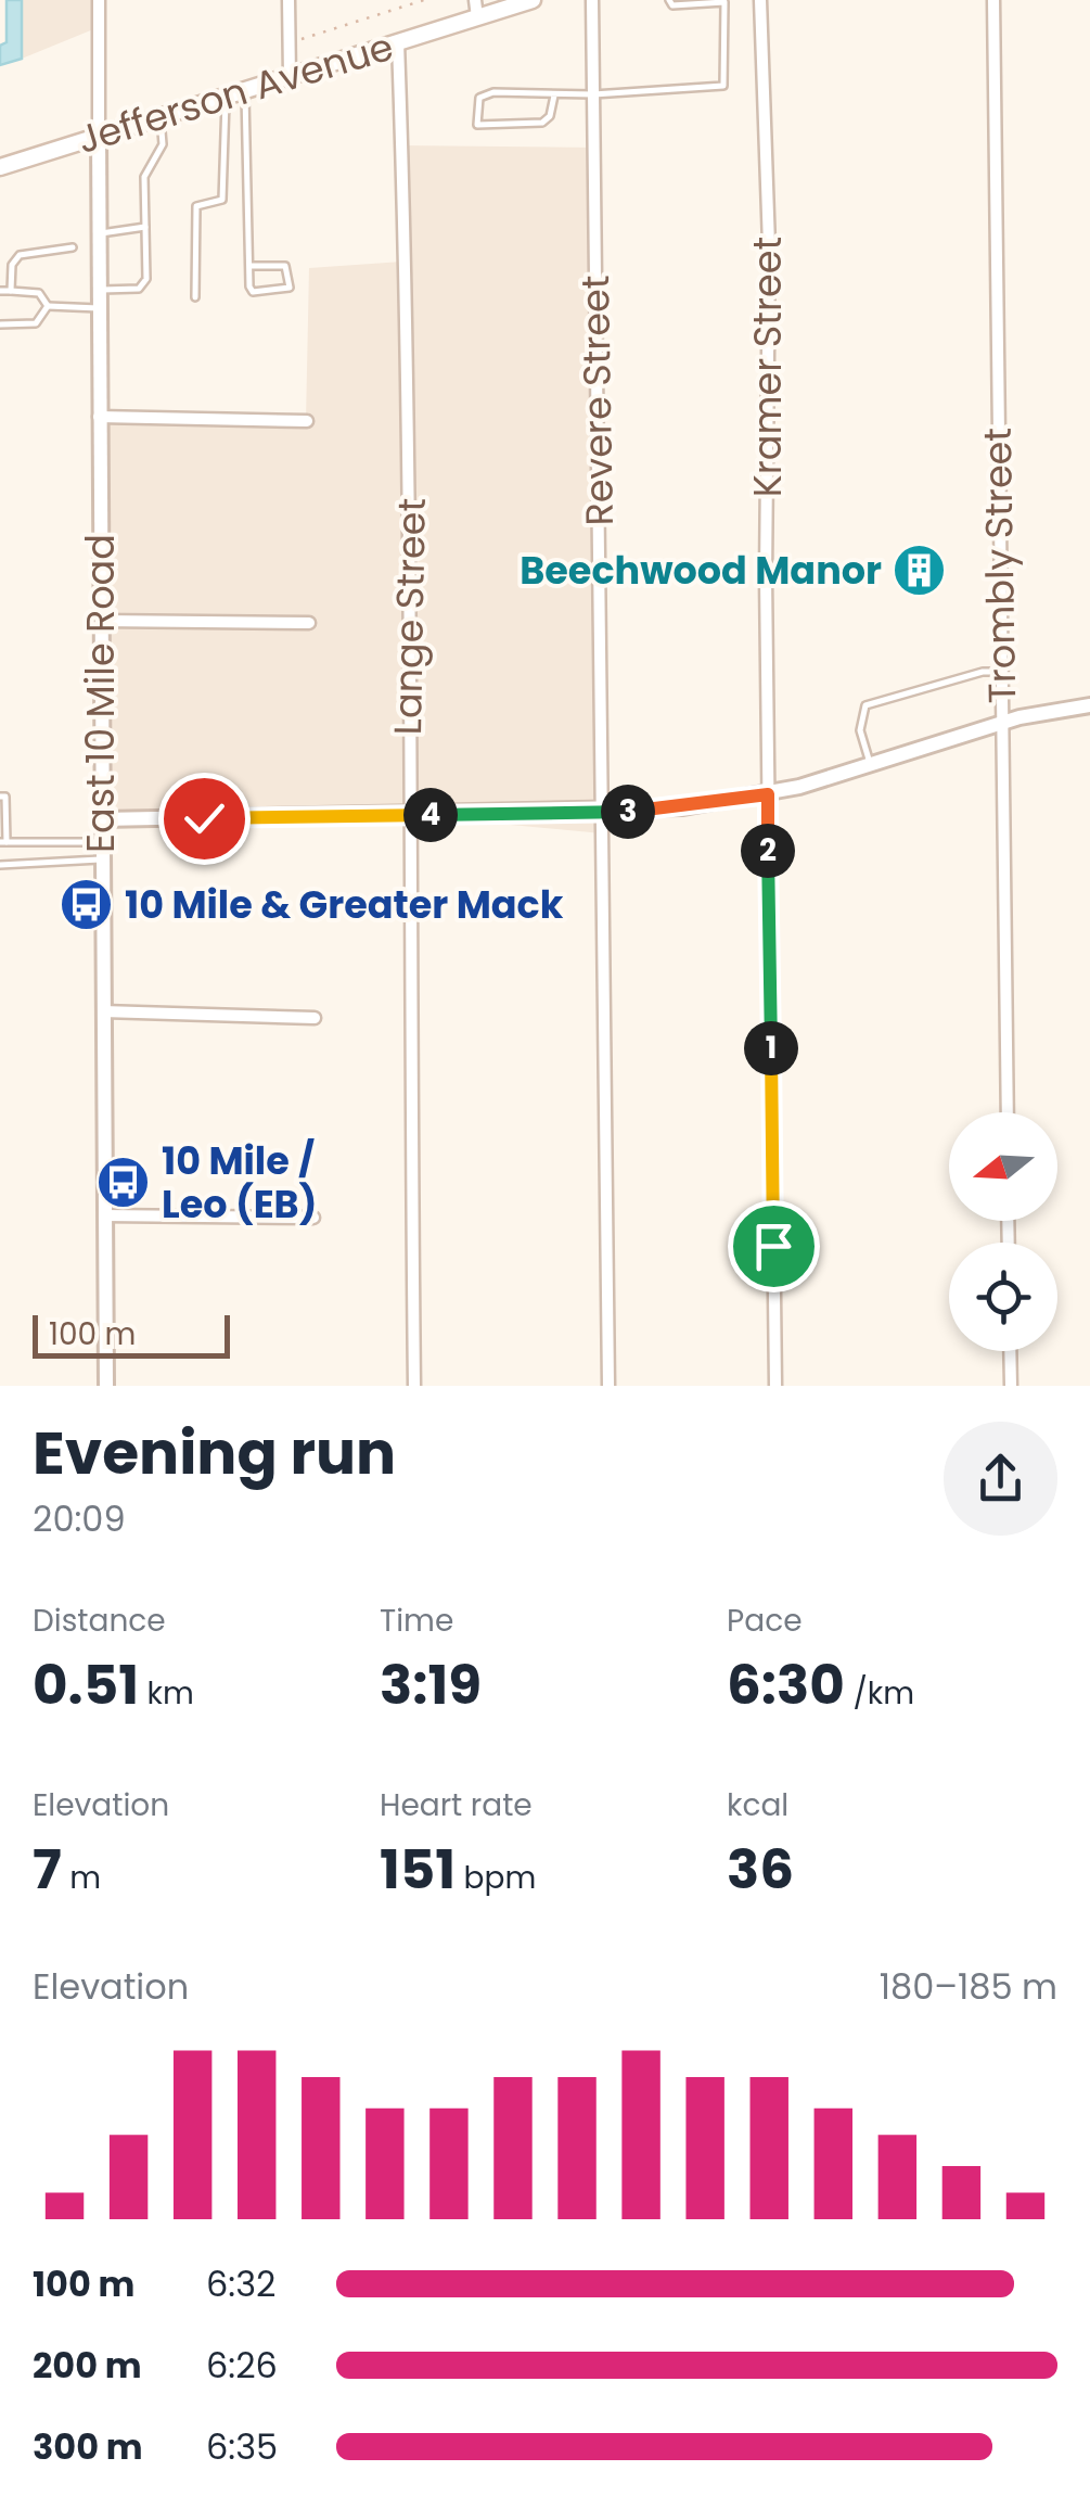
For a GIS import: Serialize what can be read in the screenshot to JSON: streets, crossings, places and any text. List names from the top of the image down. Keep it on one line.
{"streets":{"main road":["Jefferson Avenue"],"street":["Kramer Street","Revere Street","Trombly Street","Lange Street","East 10 Mile Road"]},"crossings":[["Jefferson Avenue","Lange Street"],["Jefferson Avenue","East 10 Mile Road"]],"places":{"building":["Beechwood Manor"],"bus stop":["10 Mile & Greater Mack","10 Mile / Leo (EB)"]},"scale_bar":"100 m","north":"left","page":{"pins":["3","4","2","1"],"scale":"100 m","heading":["Evening run","20:09"],"stats":[["Distance","0.51 km"],["Time","3:19"],["Pace","6:30 /km"],["Elevation","7 m"],["Heart rate","151 bpm"],["kcal","36"]],"chart":["Elevation","180–185 m"],"list":[{"name":"100 m","note":"6:32"},{"name":"200 m","note":"6:26"},{"name":"300 m","note":"6:35"}]}}
